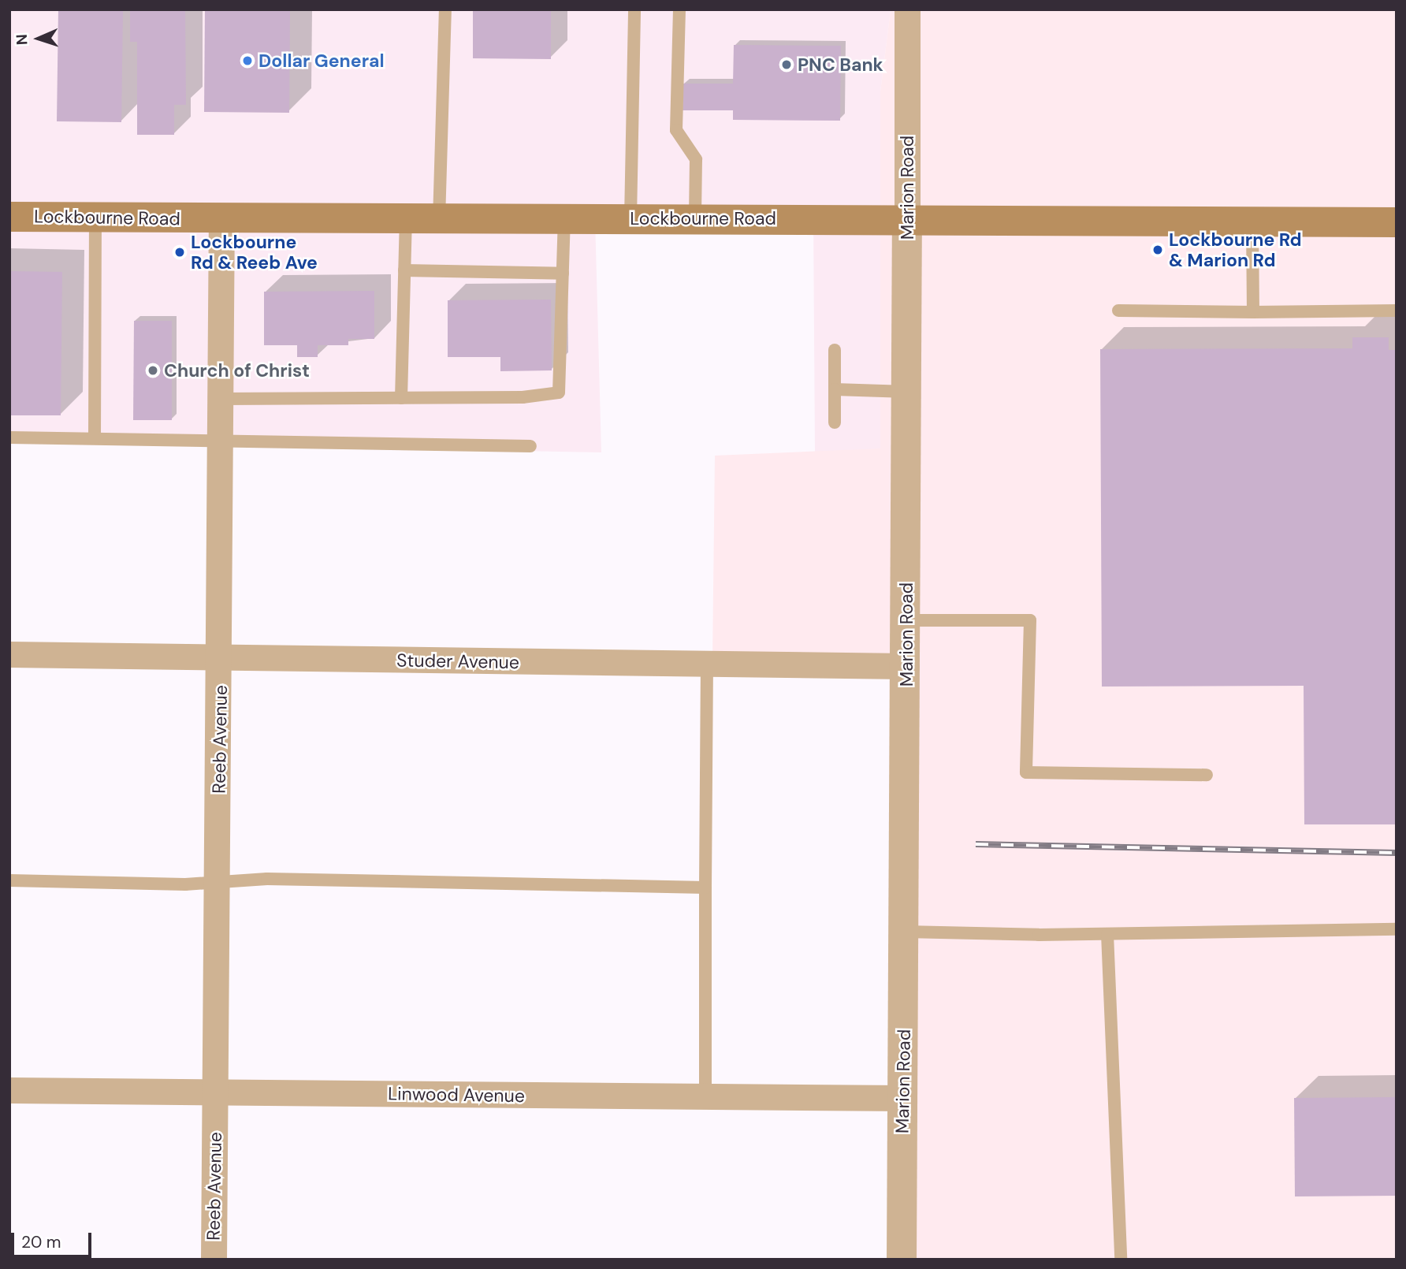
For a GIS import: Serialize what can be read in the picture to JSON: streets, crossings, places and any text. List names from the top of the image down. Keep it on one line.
{"streets":{"main road":["Lockbourne Road"],"street":["Marion Road","Studer Avenue","Reeb Avenue","Linwood Avenue"]},"crossings":[["Marion Road","Lockbourne Road"],["Marion Road","Studer Avenue"],["Marion Road","Linwood Avenue"],["Lockbourne Road","Reeb Avenue"],["Studer Avenue","Reeb Avenue"],["Reeb Avenue","Linwood Avenue"]],"places":["Dollar General","PNC Bank","Lockbourne Rd & Marion Rd","Lockbourne Rd & Reeb Ave","Church of Christ"],"scale_bar":"20 m","north":"left"}
